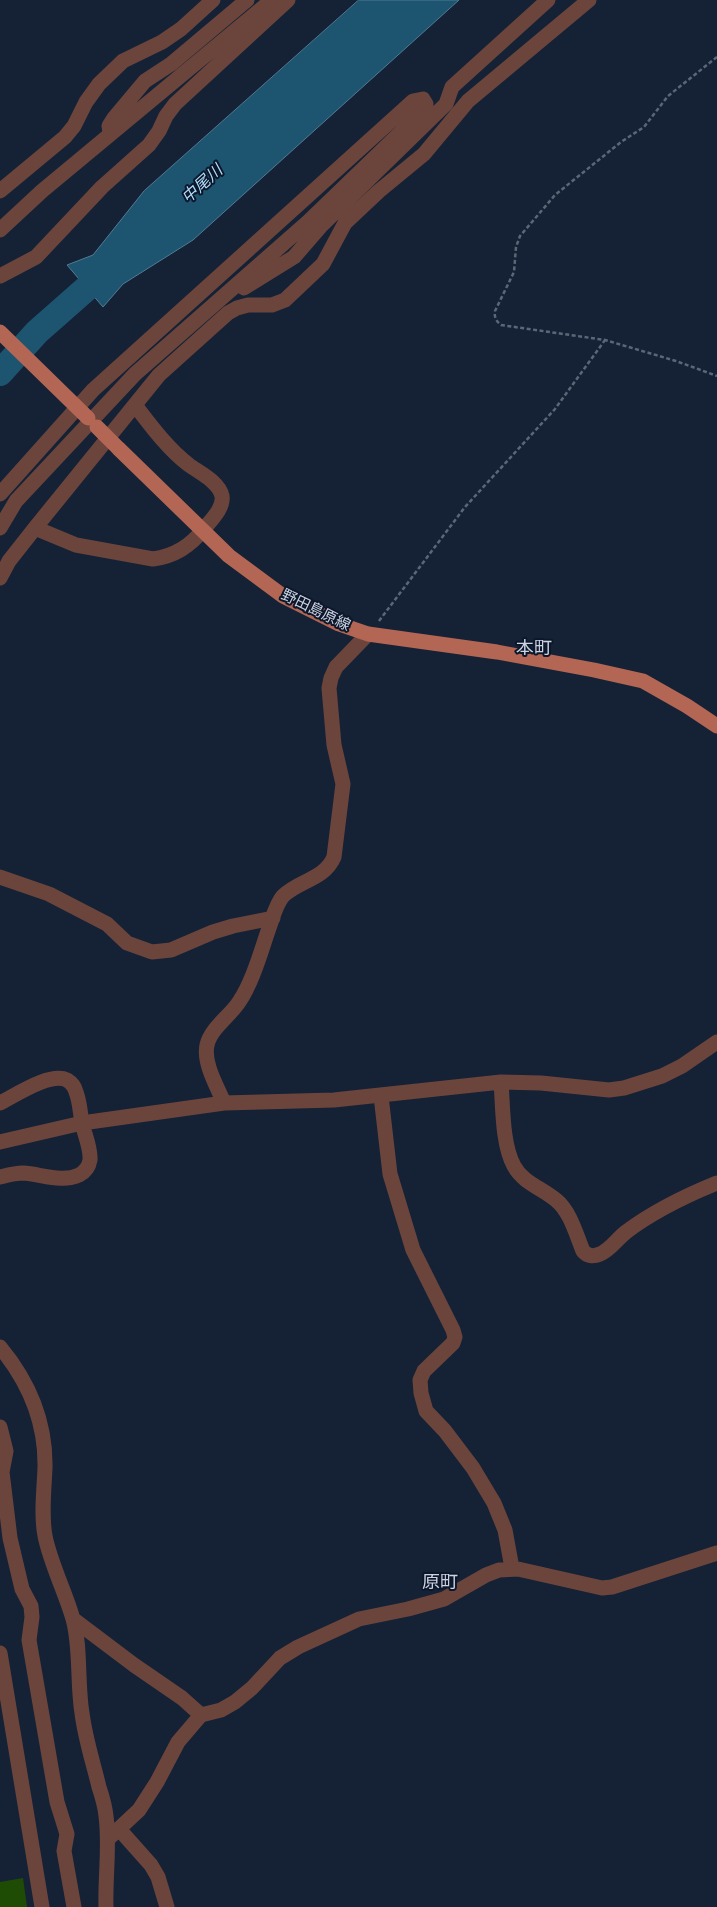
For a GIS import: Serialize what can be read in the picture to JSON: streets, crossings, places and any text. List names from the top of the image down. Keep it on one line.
{"streets":{"main road":["野田島原線"]},"districts":["本町","原町"],"water":["中尾川"]}
